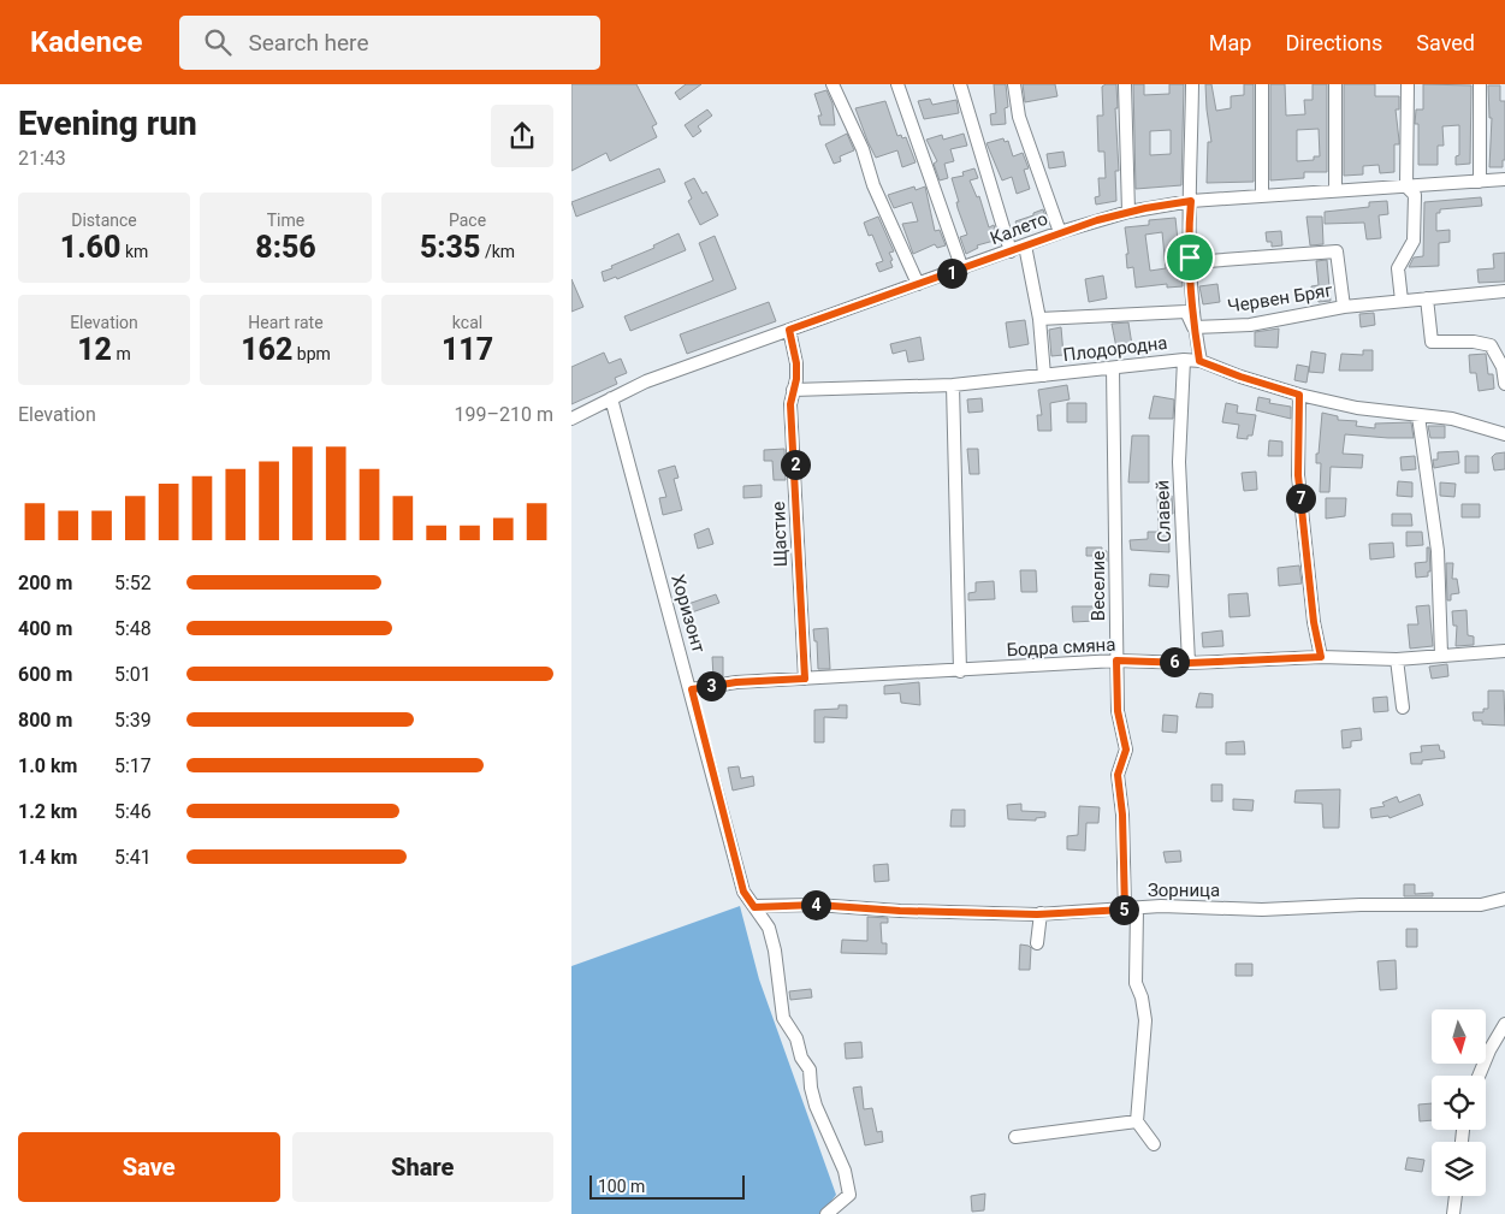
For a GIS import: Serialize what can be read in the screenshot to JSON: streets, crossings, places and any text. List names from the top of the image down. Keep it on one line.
{"streets":{"street":["Калето","Червен Бряг","Плодородна","Славей","Щастие","Веселие","Хоризонт","Бодра смяна","Зорница"]},"crossings":[["Калето","Щастие"],["Калето","Хоризонт"],["Плодородна","Славей"],["Плодородна","Щастие"],["Плодородна","Веселие"],["Славей","Бодра смяна"],["Щастие","Бодра смяна"],["Веселие","Бодра смяна"],["Веселие","Зорница"],["Хоризонт","Бодра смяна"],["Хоризонт","Зорница"]],"scale_bar":"100 m","north":"bottom","page":{"header":"Kadence","search":"Search here","nav":["Map","Directions","Saved"],"heading":["Evening run","21:43"],"stats":[["Distance","1.60 km"],["Time","8:56"],["Pace","5:35 /km"],["Elevation","12 m"],["Heart rate","162 bpm"],["kcal","117"]],"pins":["1","2","7","6","3","4","5"],"chart":["Elevation","199–210 m"],"list":[{"name":"200 m","note":"5:52"},{"name":"400 m","note":"5:48"},{"name":"600 m","note":"5:01"},{"name":"800 m","note":"5:39"},{"name":"1.0 km","note":"5:17"},{"name":"1.2 km","note":"5:46"},{"name":"1.4 km","note":"5:41"}],"buttons":["Save","Share"],"scale":"100 m"}}
